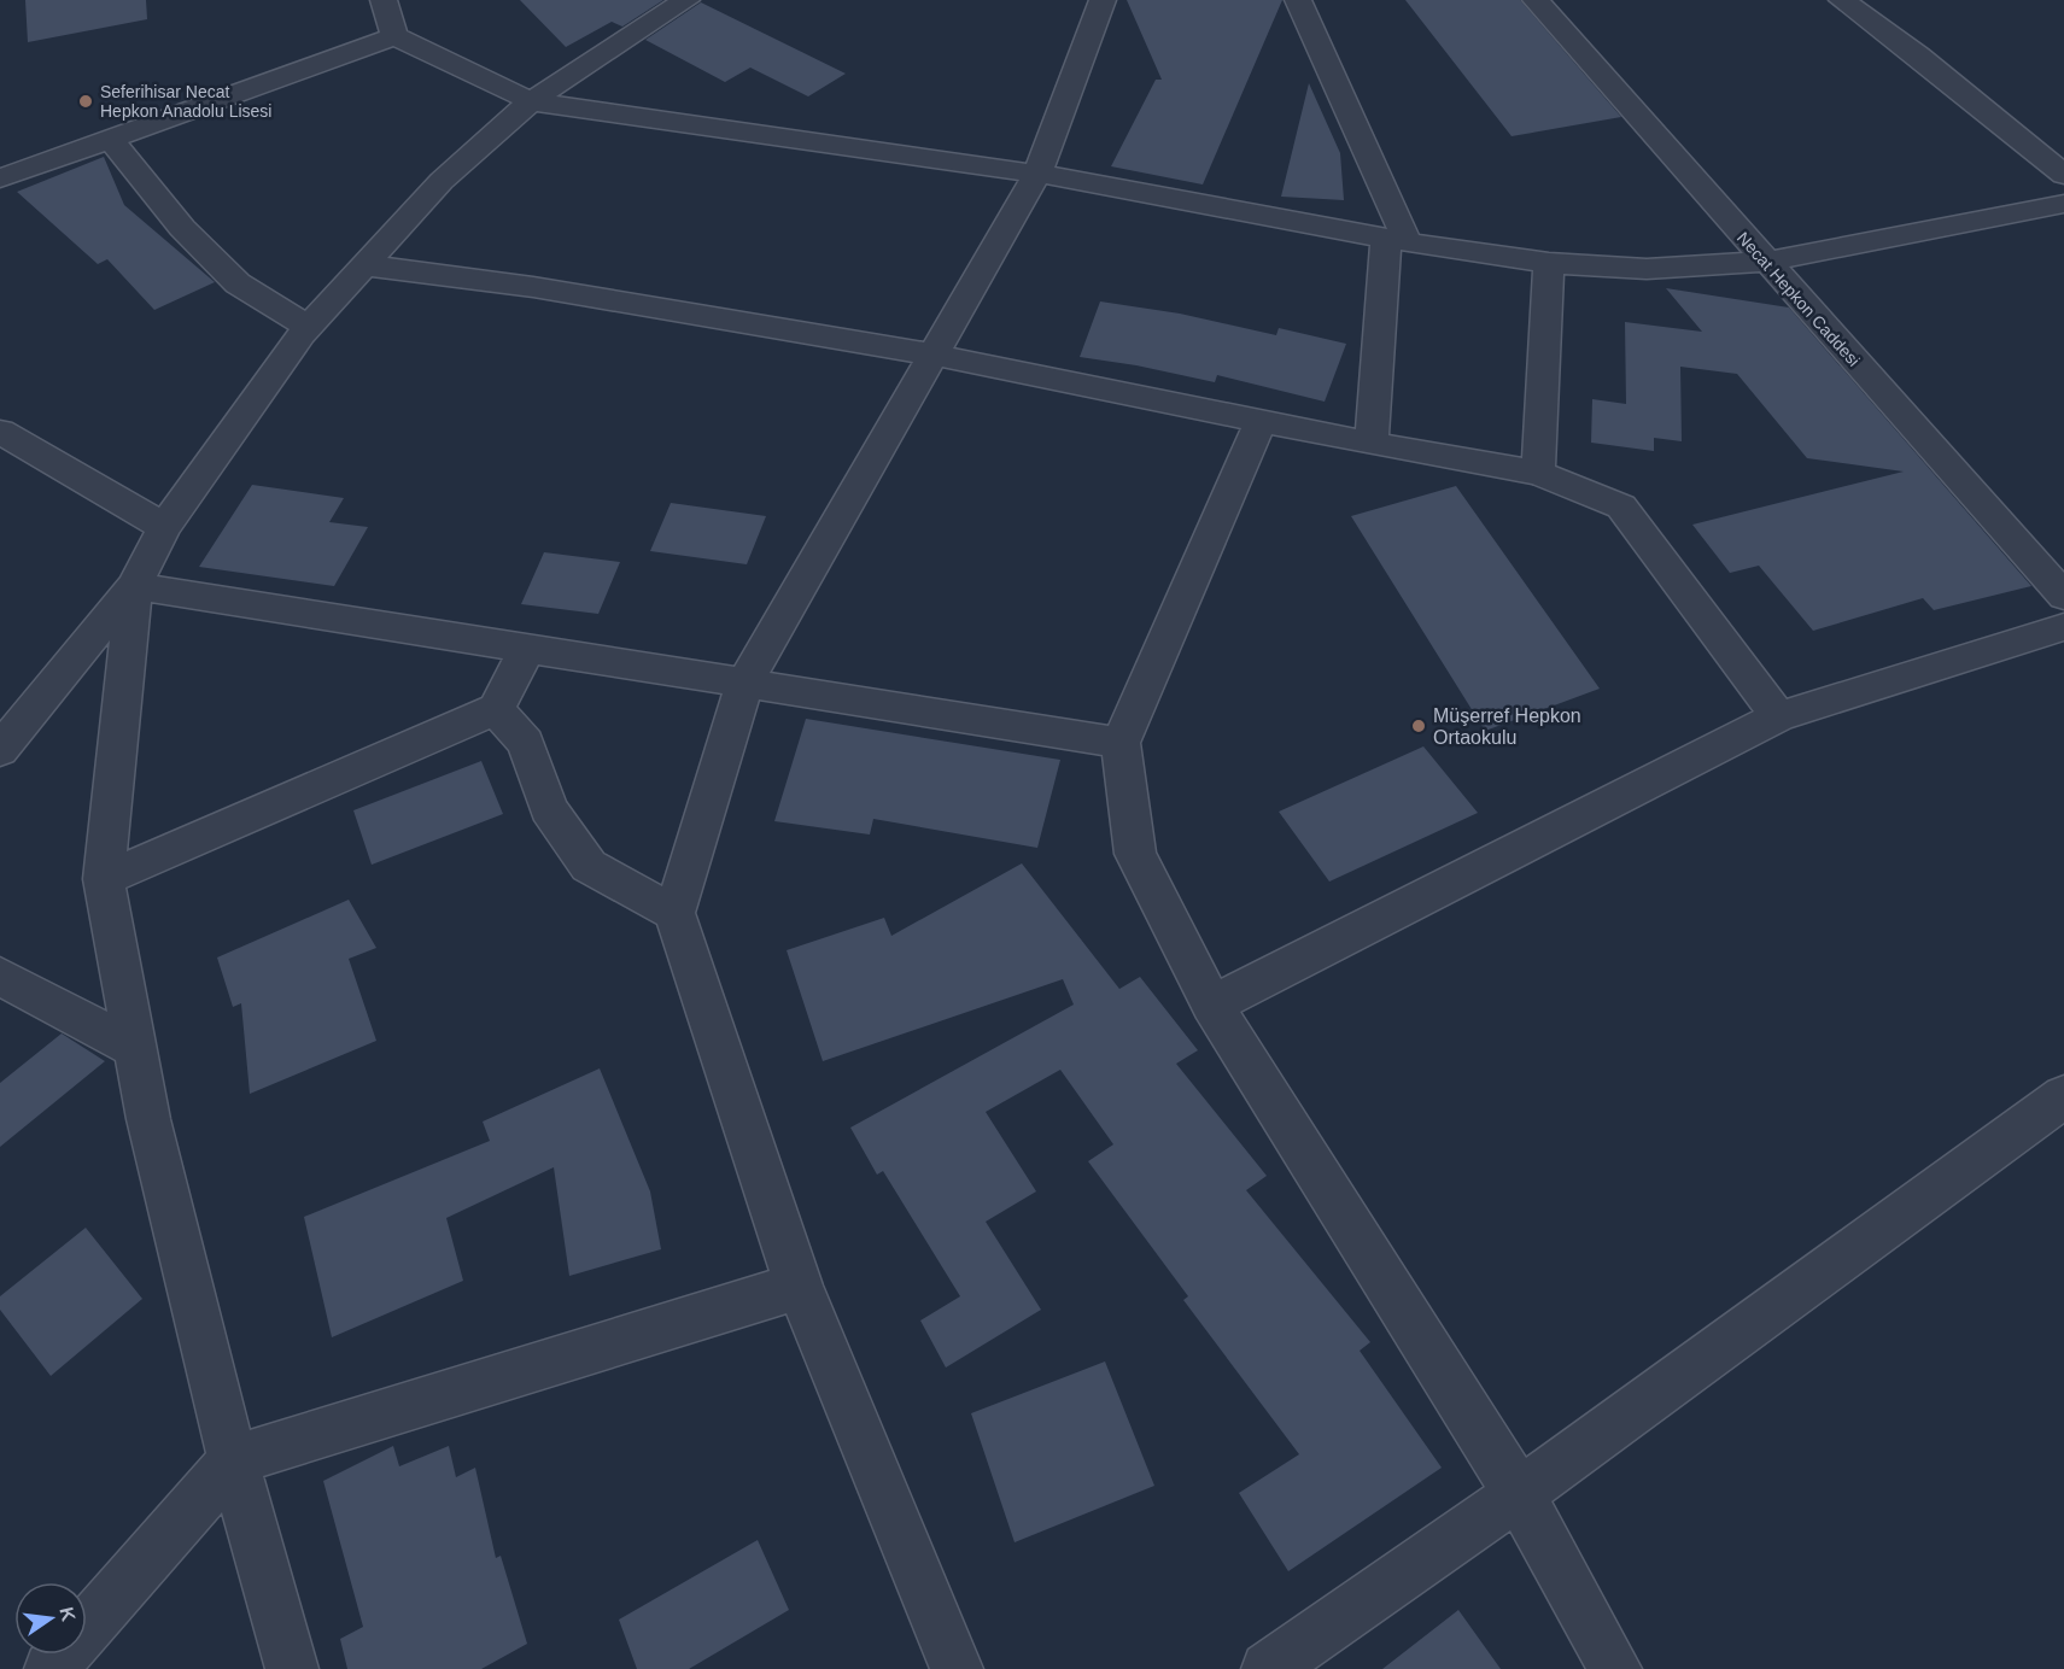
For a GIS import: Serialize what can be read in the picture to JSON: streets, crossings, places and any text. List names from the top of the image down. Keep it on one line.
{"streets":{"street":["Necat Hepkon Caddesi"]},"places":["Seferihisar Necat Hepkon Anadolu Lisesi","Müşerref Hepkon Ortaokulu"],"north":"right"}
